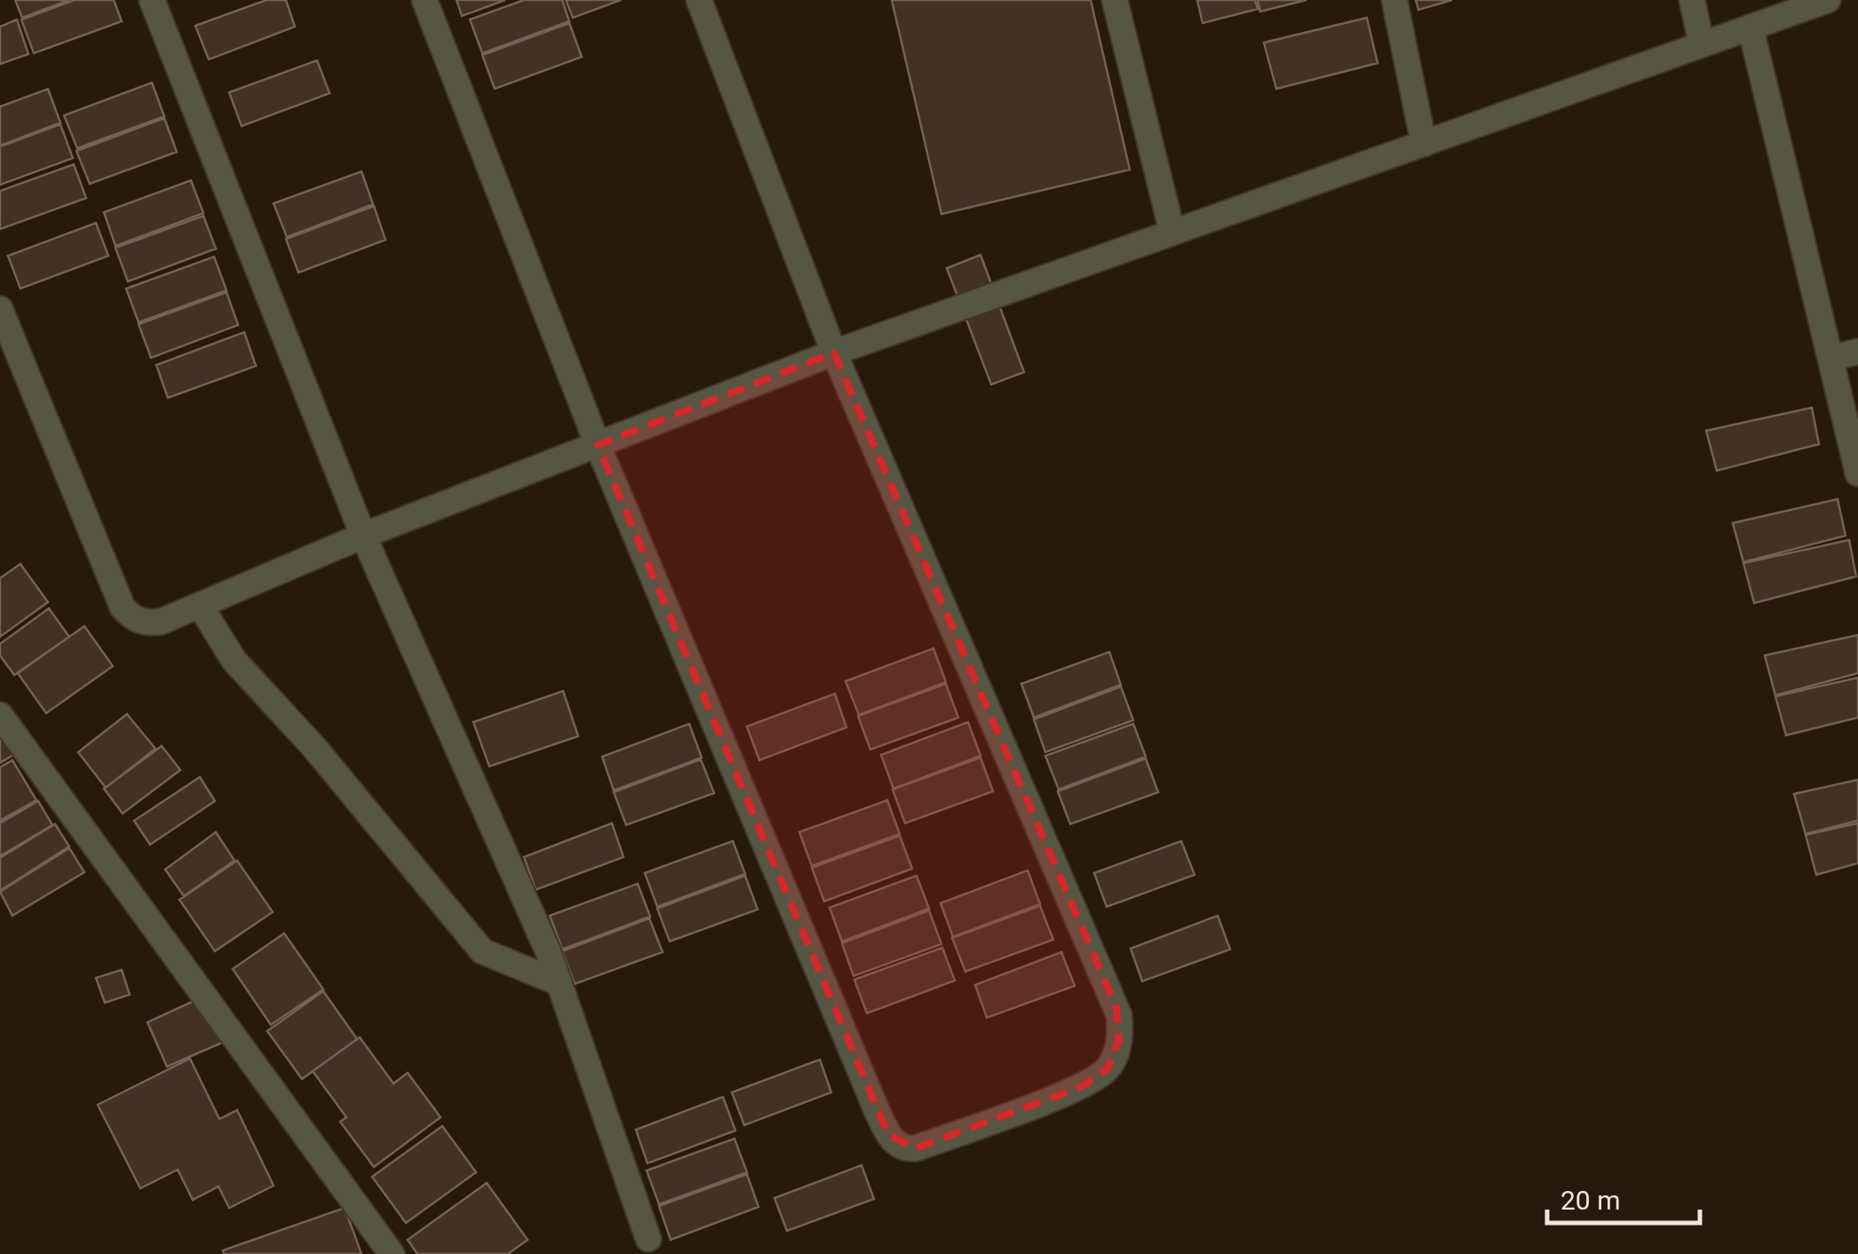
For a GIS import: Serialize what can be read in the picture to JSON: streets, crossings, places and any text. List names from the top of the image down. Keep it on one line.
{"scale_bar":"20 m"}
